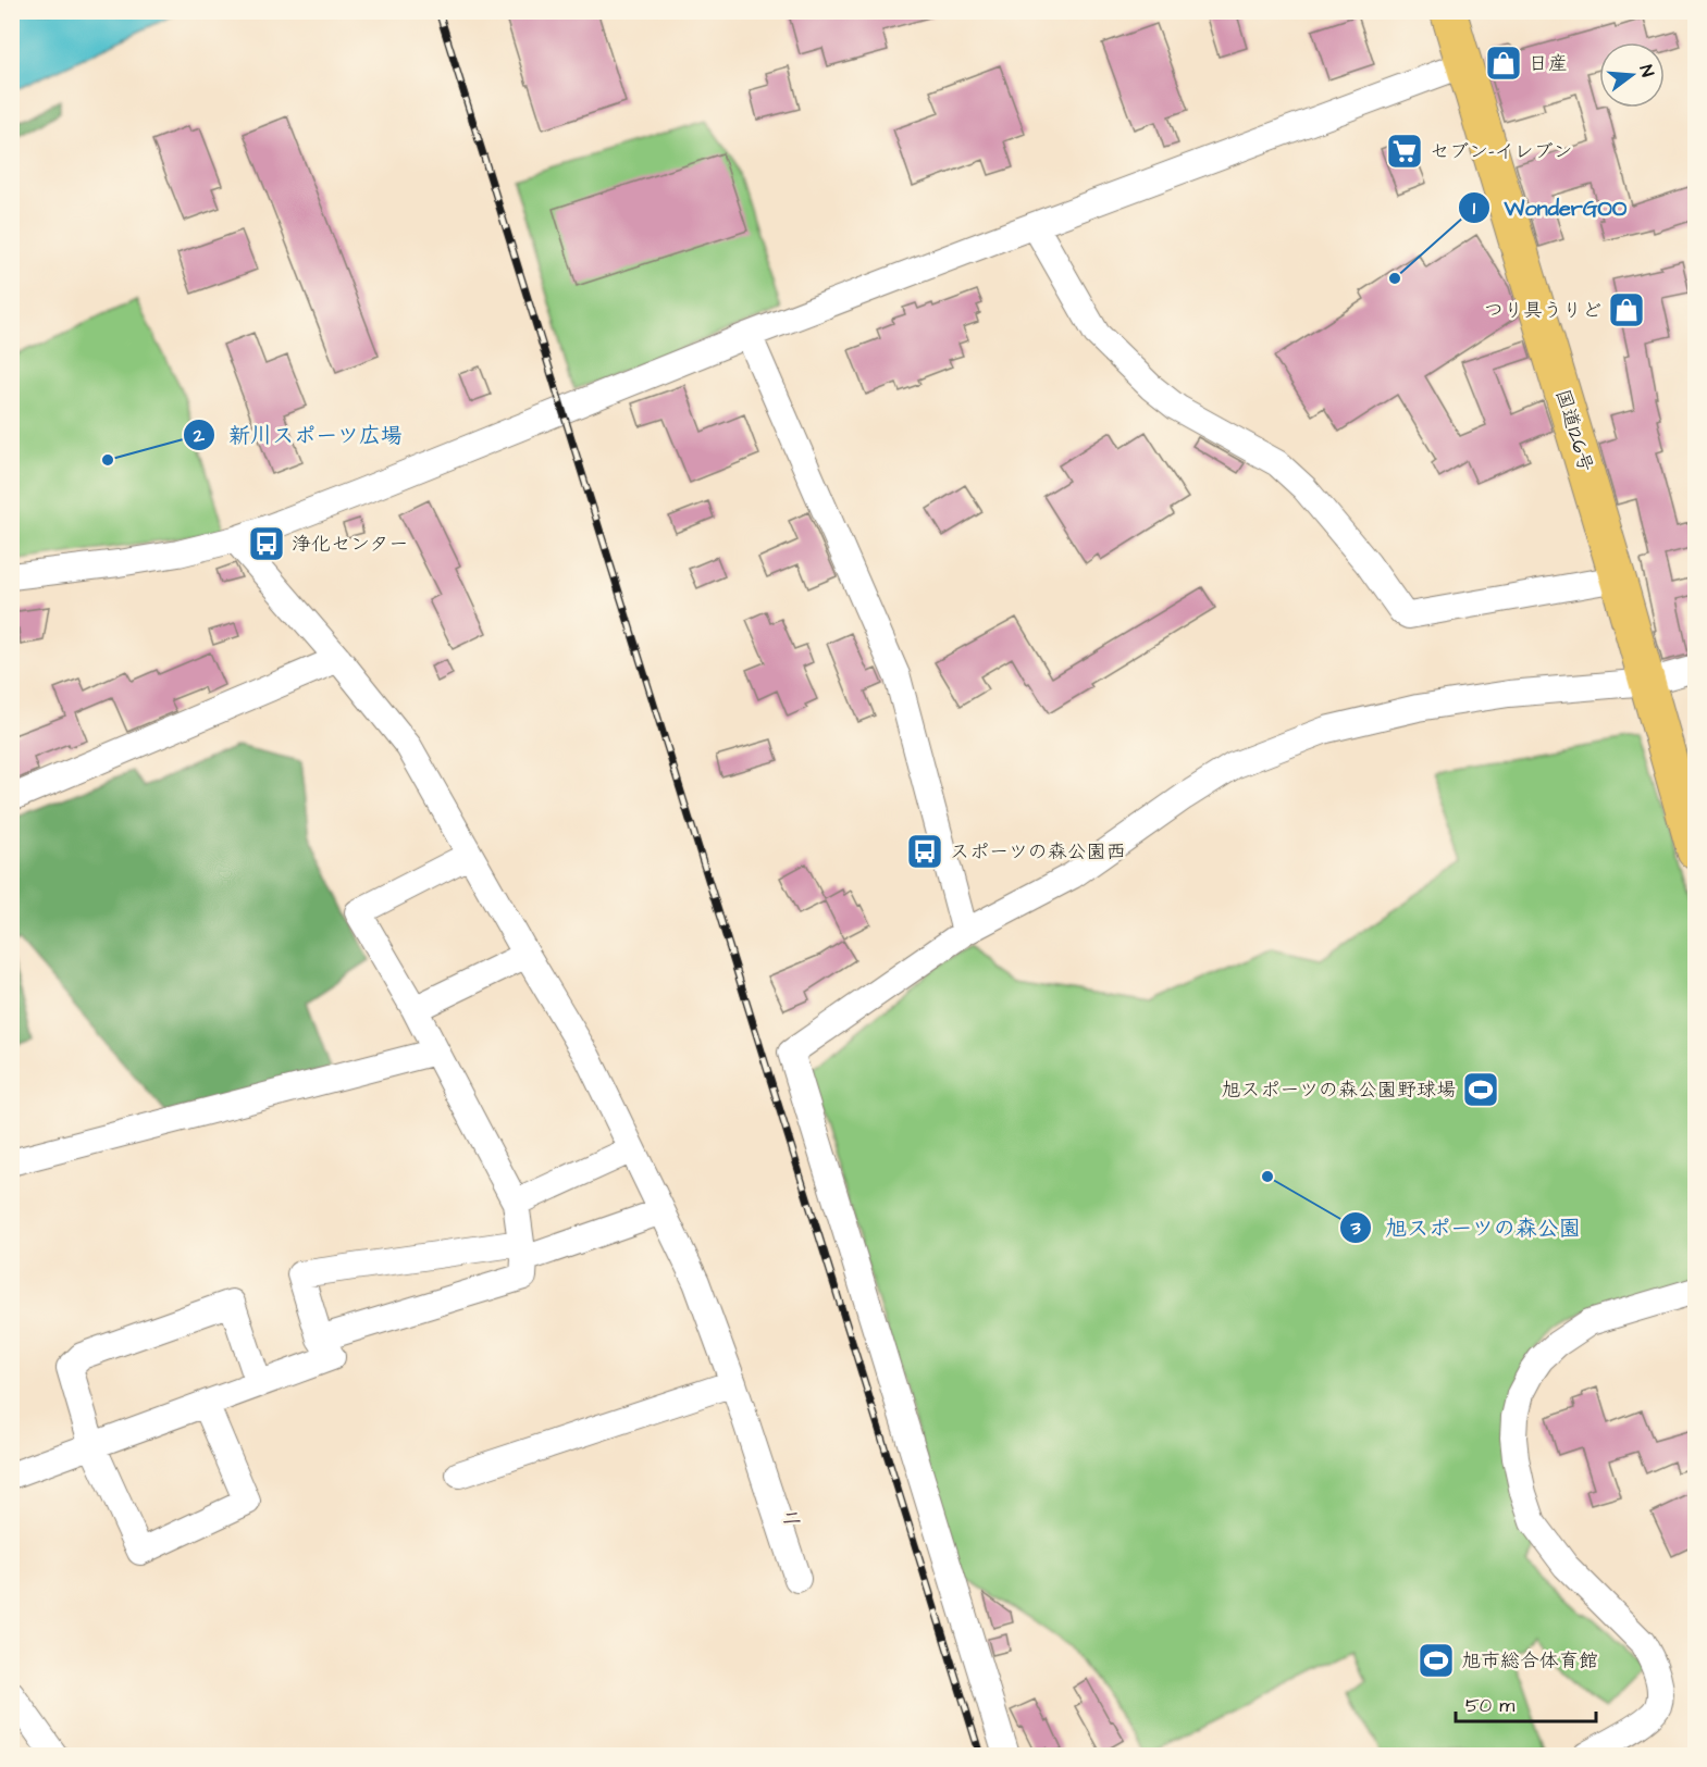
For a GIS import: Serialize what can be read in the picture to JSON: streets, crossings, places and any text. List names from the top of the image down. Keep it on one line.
{"streets":{"highway":["国道126号"]},"districts":["ニ"],"places":{"shop":["日産","つり具うりど"],"supermarket":["セブン-イレブン"],"other":["WonderGOO","新川スポーツ広場","旭スポーツの森公園"],"bus stop":["浄化センター","スポーツの森公園西"],"sports":["旭スポーツの森公園野球場","旭市総合体育館"]},"scale_bar":"50 m","north":"right"}
